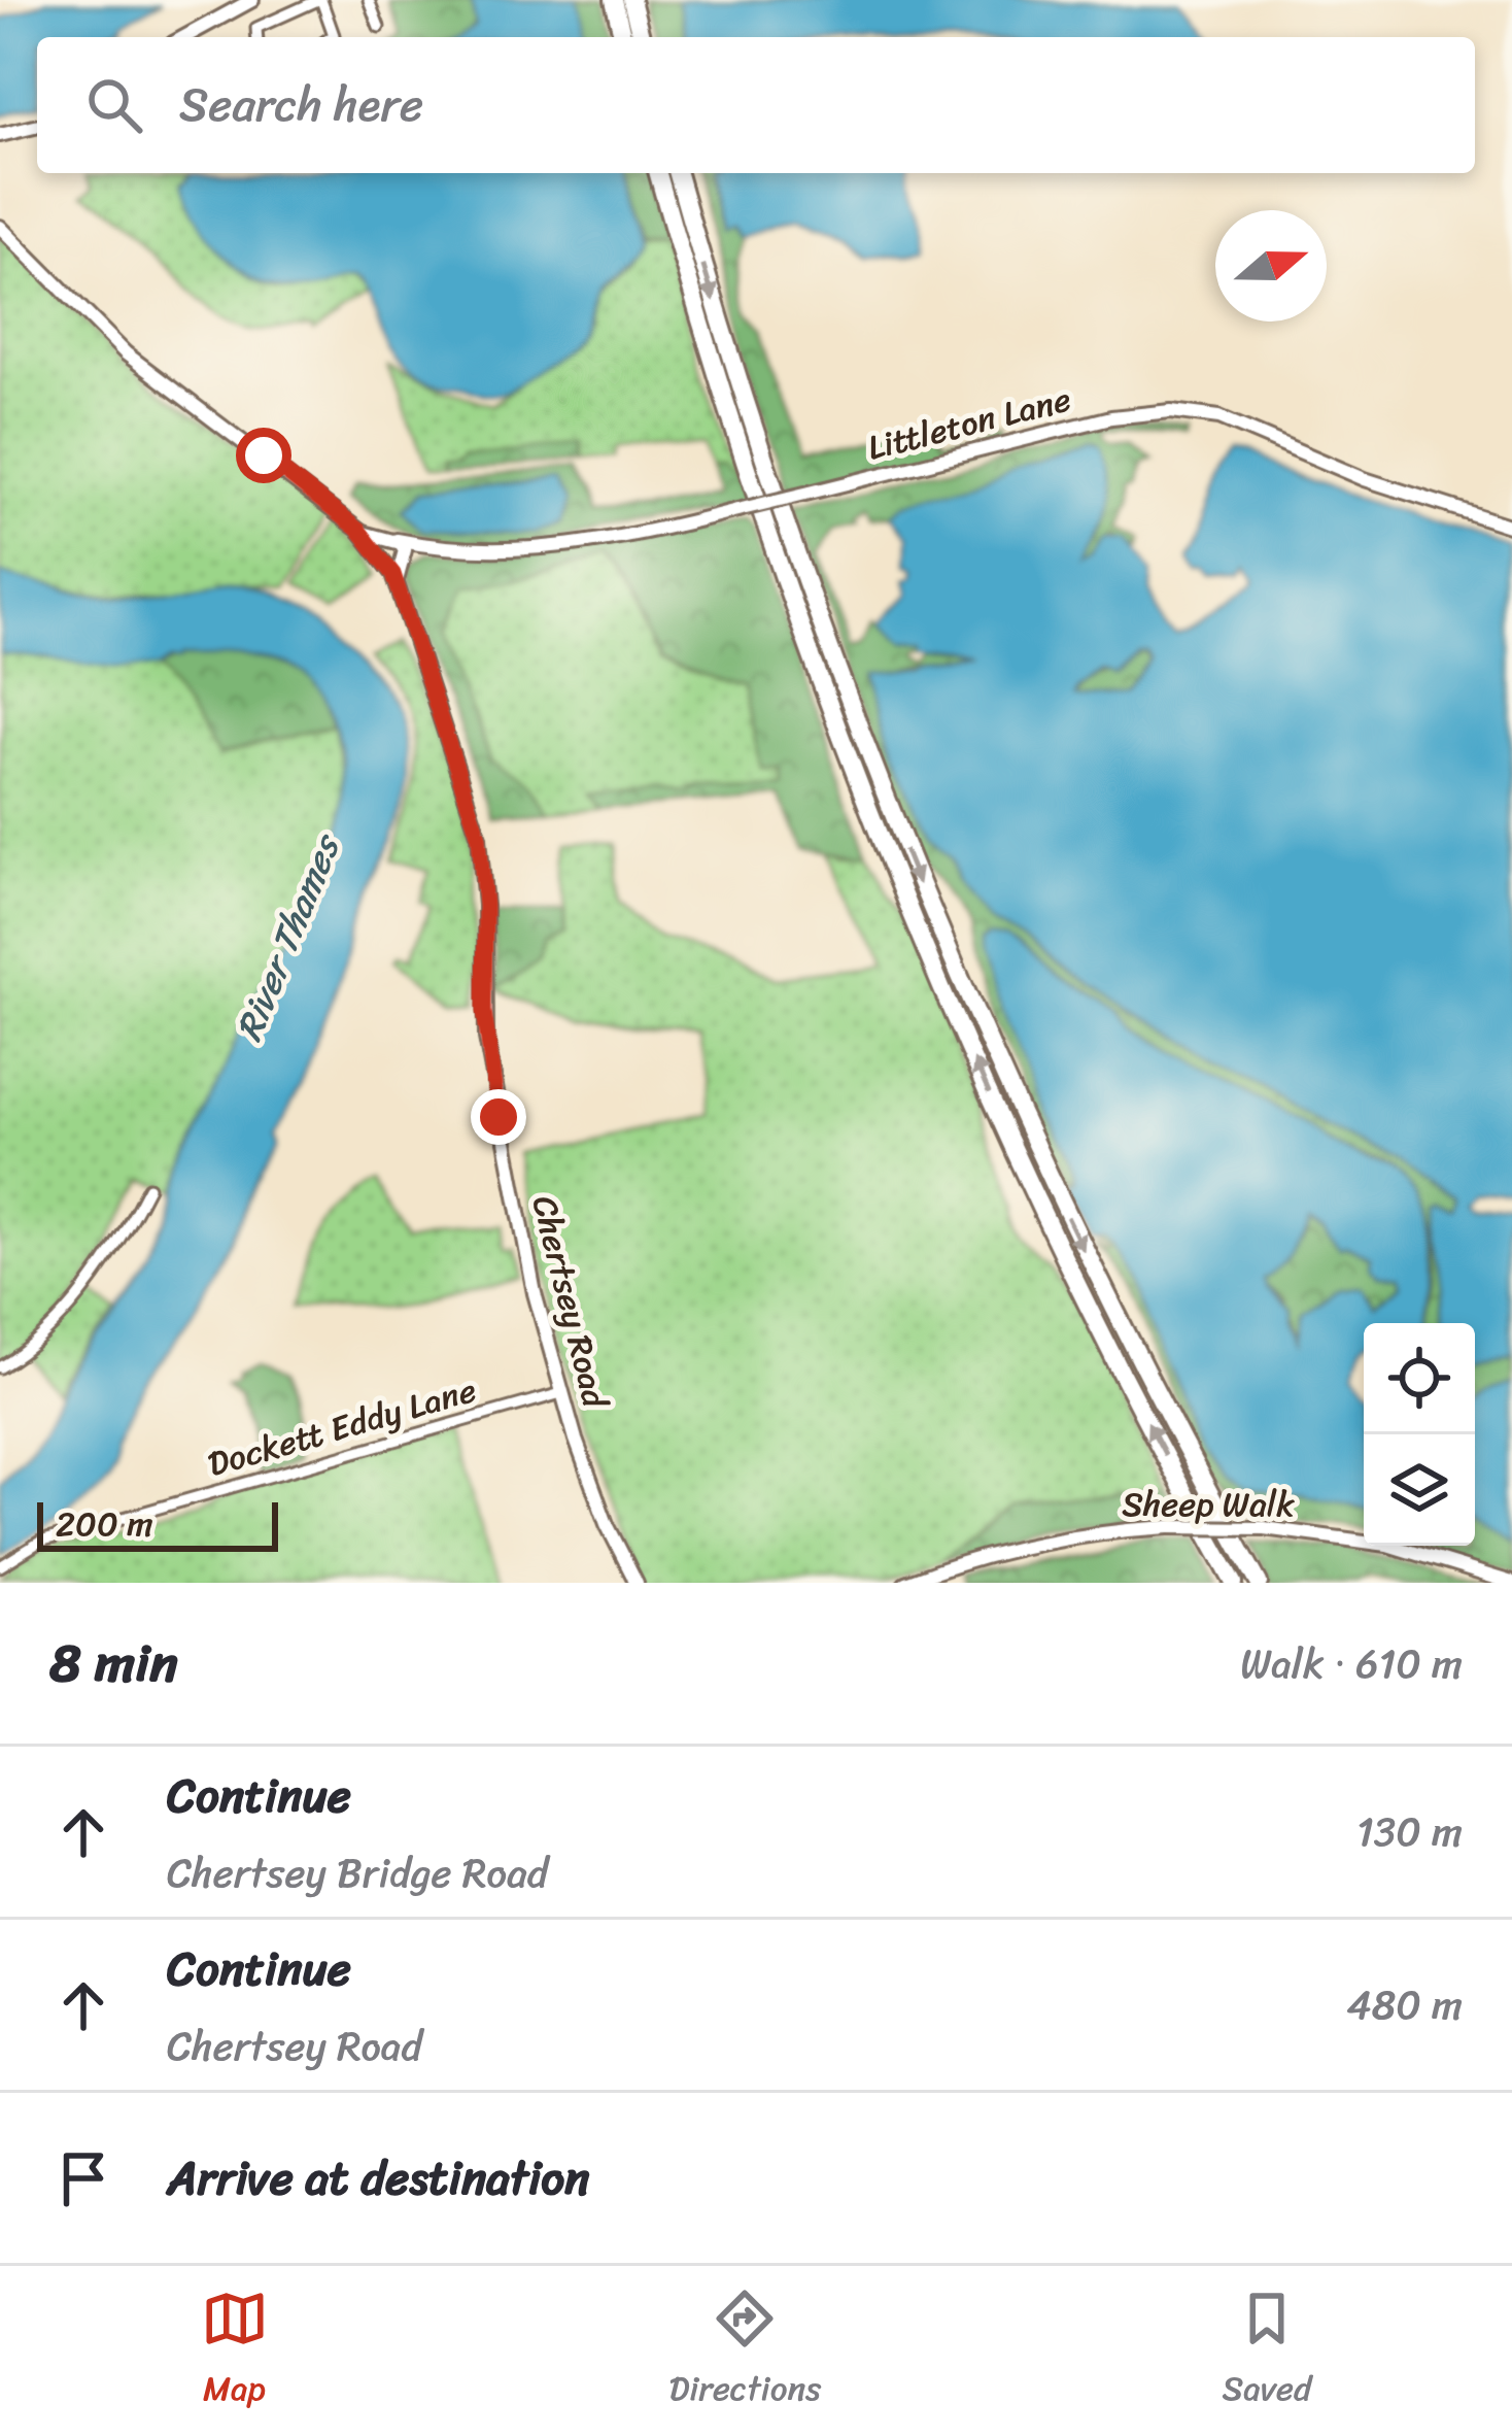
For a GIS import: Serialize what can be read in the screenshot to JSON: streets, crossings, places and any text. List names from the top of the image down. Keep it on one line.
{"streets":{"street":["Littleton Lane","Chertsey Road","Dockett Eddy Lane","Sheep Walk"]},"crossings":[["Chertsey Road","Dockett Eddy Lane"]],"water":["River Thames"],"scale_bar":"200 m","north":"right","page":{"search":"Search here","scale":"200 m","heading":["8 min","Walk · 610 m"],"list":[["Continue","Chertsey Bridge Road","130 m"],["Continue","Chertsey Road","480 m"],"Arrive at destination"],"nav":["Map","Directions","Saved"]}}
